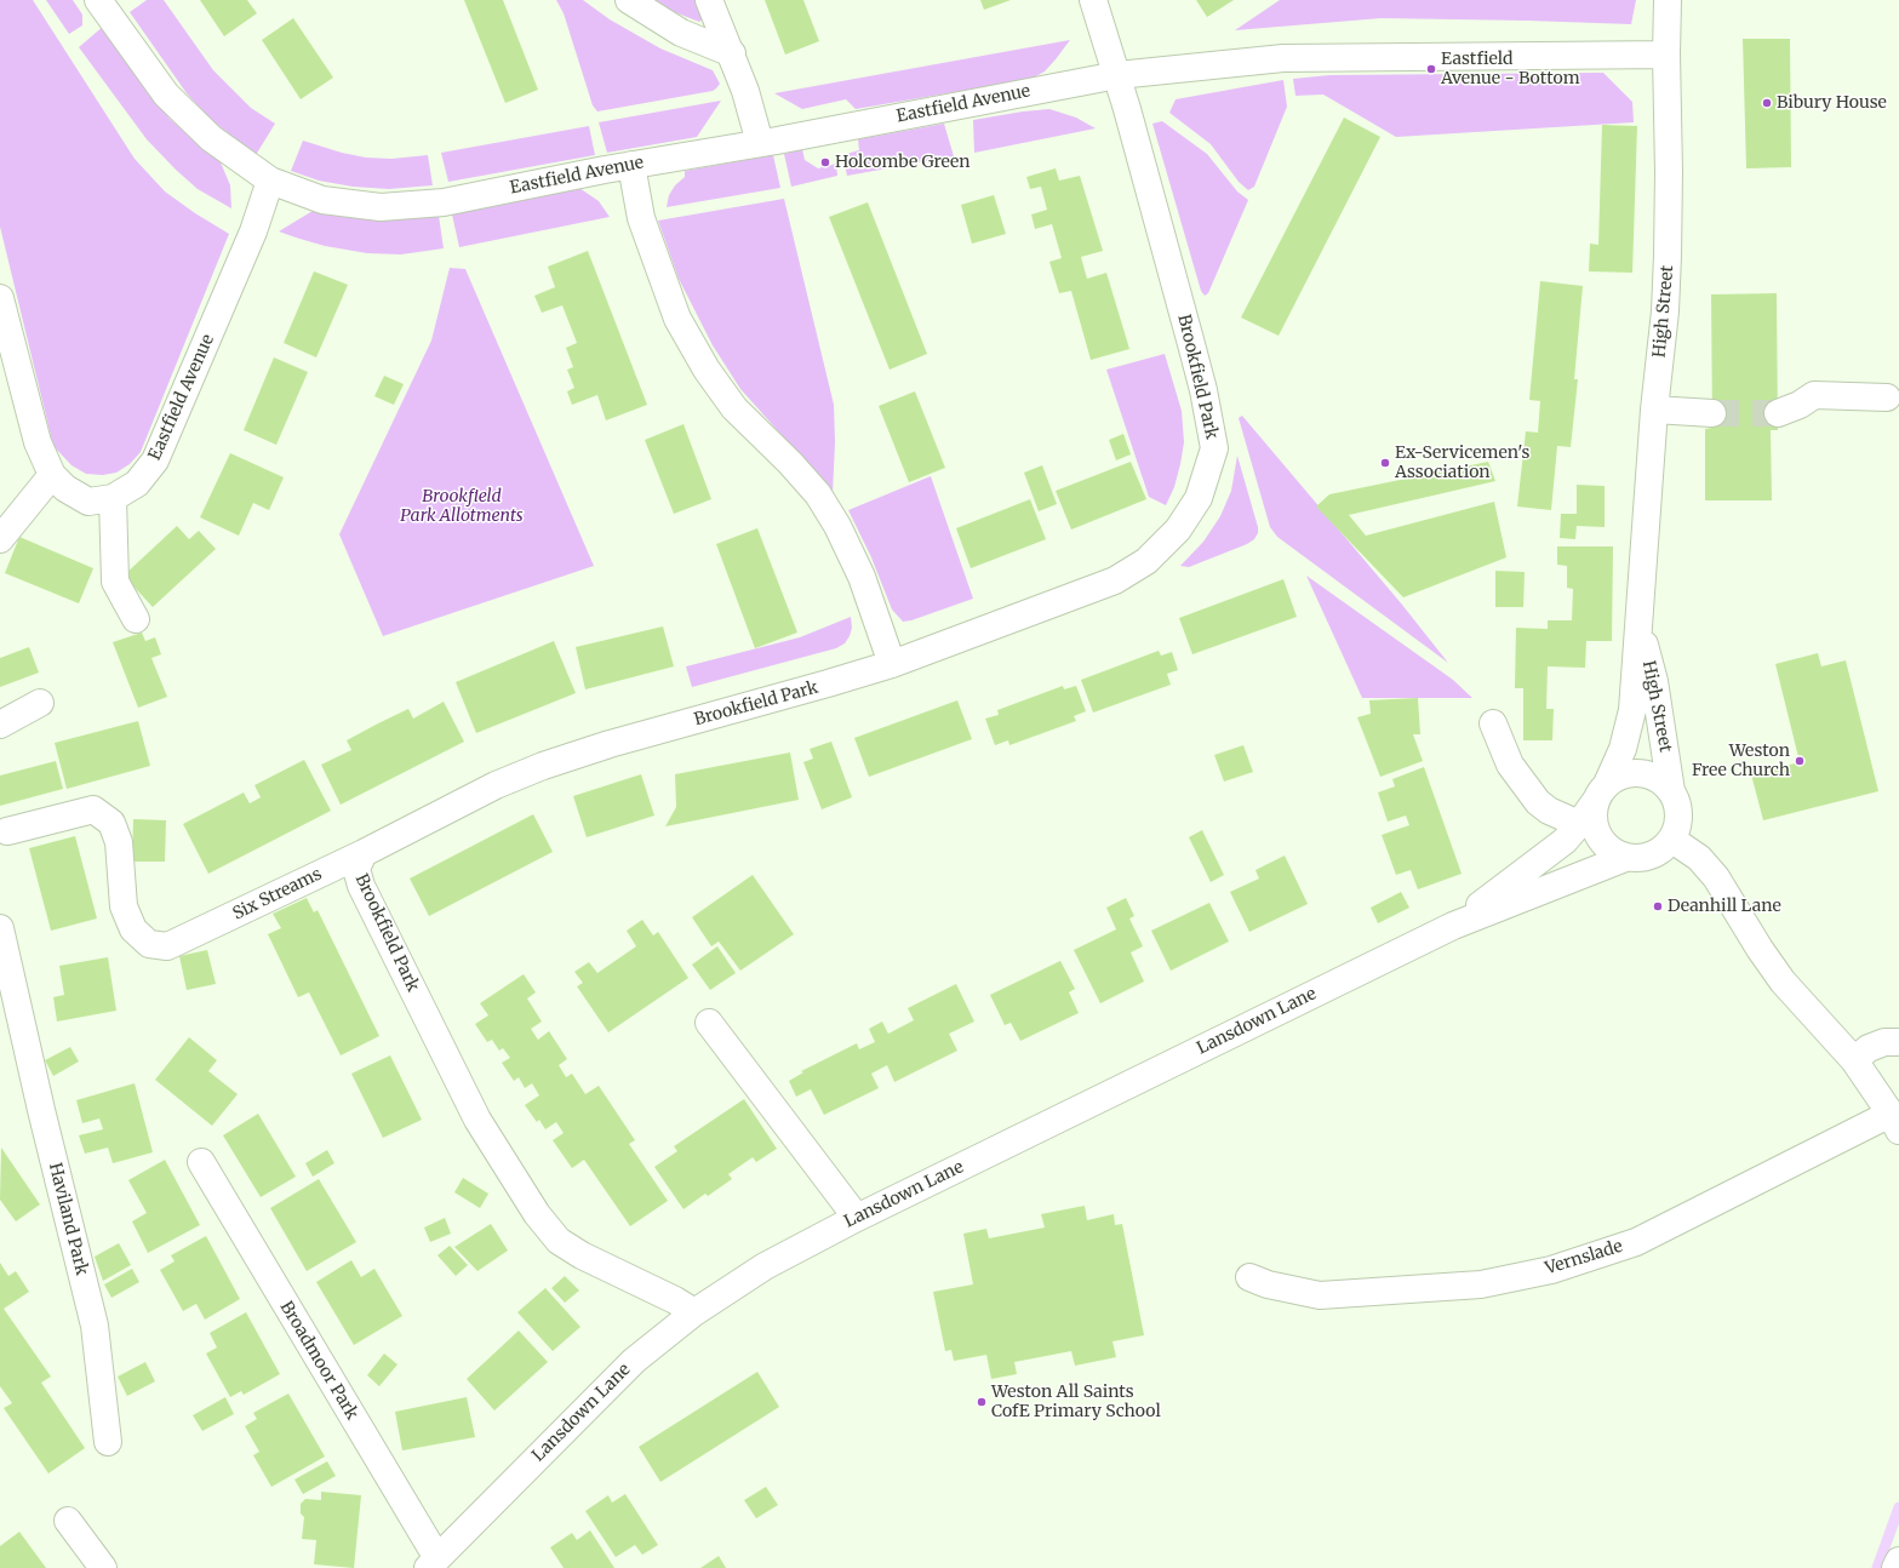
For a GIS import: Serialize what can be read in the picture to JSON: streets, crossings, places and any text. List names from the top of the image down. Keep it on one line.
{"streets":{"street":["Eastfield Avenue","High Street","Brookfield Park","Six Streams","Lansdown Lane","Haviland Park","Vernslade","Broadmoor Park"]},"crossings":[["Eastfield Avenue","High Street"],["Eastfield Avenue","Brookfield Park"],["High Street","Lansdown Lane"],["Brookfield Park","Six Streams"],["Brookfield Park","Lansdown Lane"],["Lansdown Lane","Broadmoor Park"]],"parks":["Brookfield Park Allotments"],"places":["Eastfield Avenue - Bottom","Bibury House","Holcombe Green","Ex-Servicemen's Association","Weston Free Church","Deanhill Lane","Weston All Saints CofE Primary School"]}
